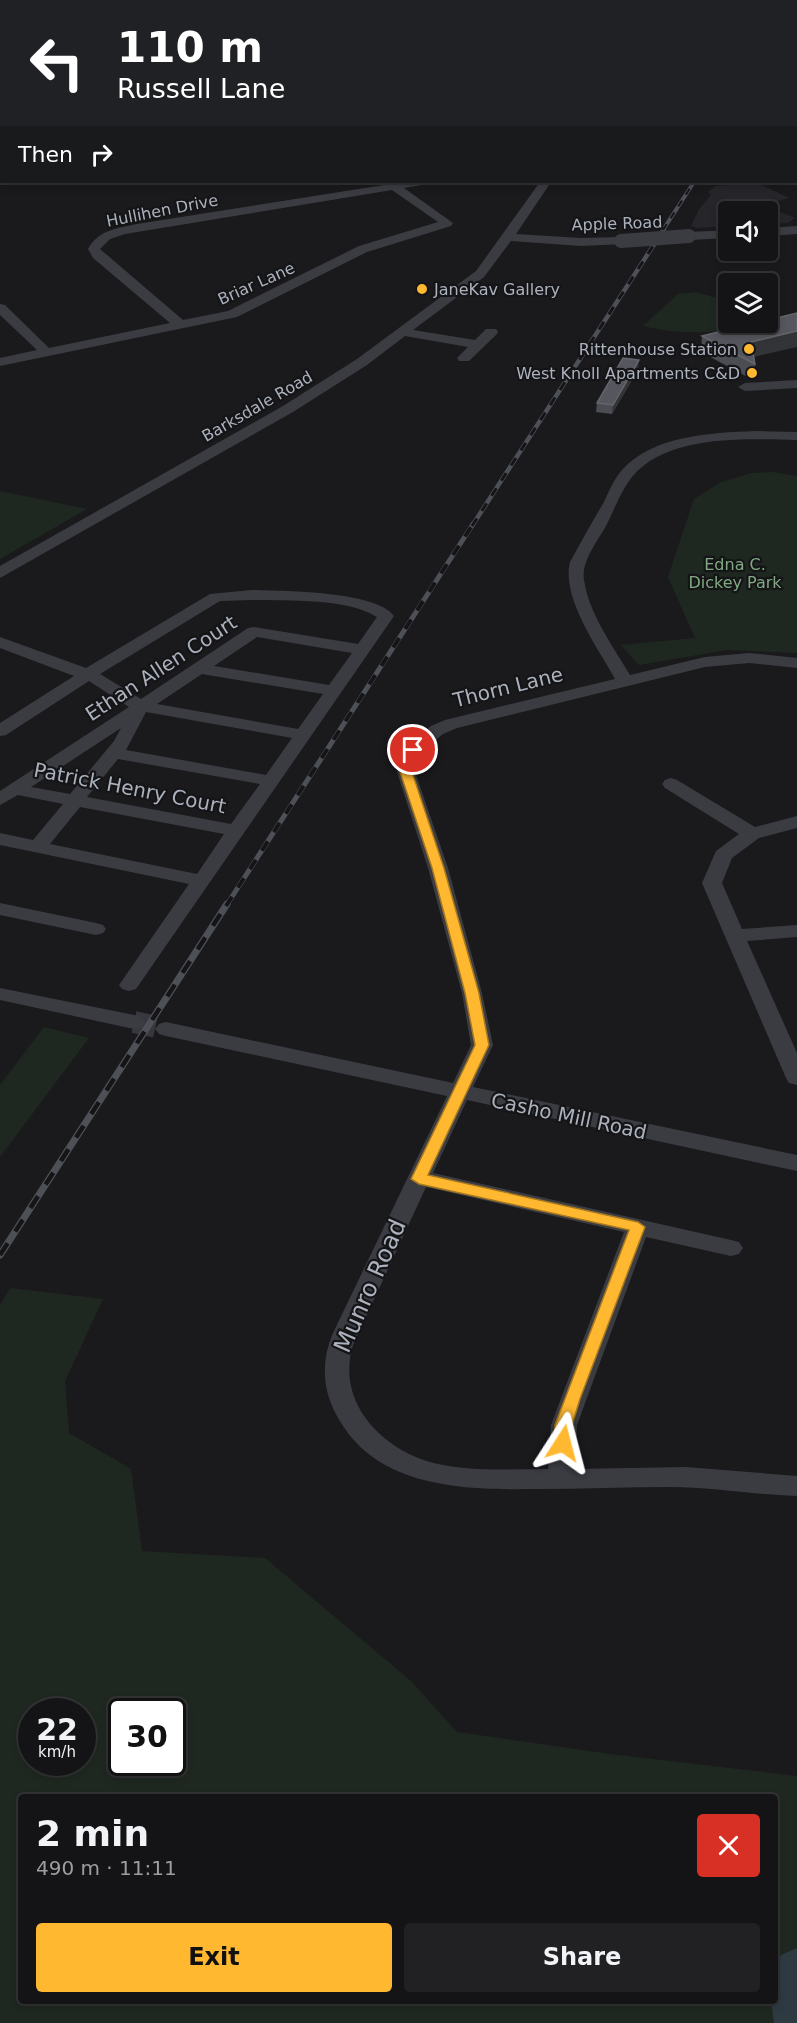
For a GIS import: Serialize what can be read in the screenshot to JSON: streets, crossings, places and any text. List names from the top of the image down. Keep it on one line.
{"streets":{"street":["Hullihen Drive","Apple Road","Briar Lane","Barksdale Road","Ethan Allen Court","Thorn Lane","Patrick Henry Court","Casho Mill Road","Munro Road"]},"crossings":[["Hullihen Drive","Briar Lane"],["Apple Road","Barksdale Road"],["Ethan Allen Court","Patrick Henry Court"],["Thorn Lane","Casho Mill Road"],["Thorn Lane","Munro Road"],["Casho Mill Road","Munro Road"]],"parks":["Edna C. Dickey Park"],"places":["JaneKav Gallery","Rittenhouse Station","West Knoll Apartments C&D"],"page":{"turn":["110 m","Russell Lane"],"then":"Then","speed":"22 km/h","limit":"30","heading":["2 min","490 m · 11:11"],"buttons":["Exit","Share"]}}
